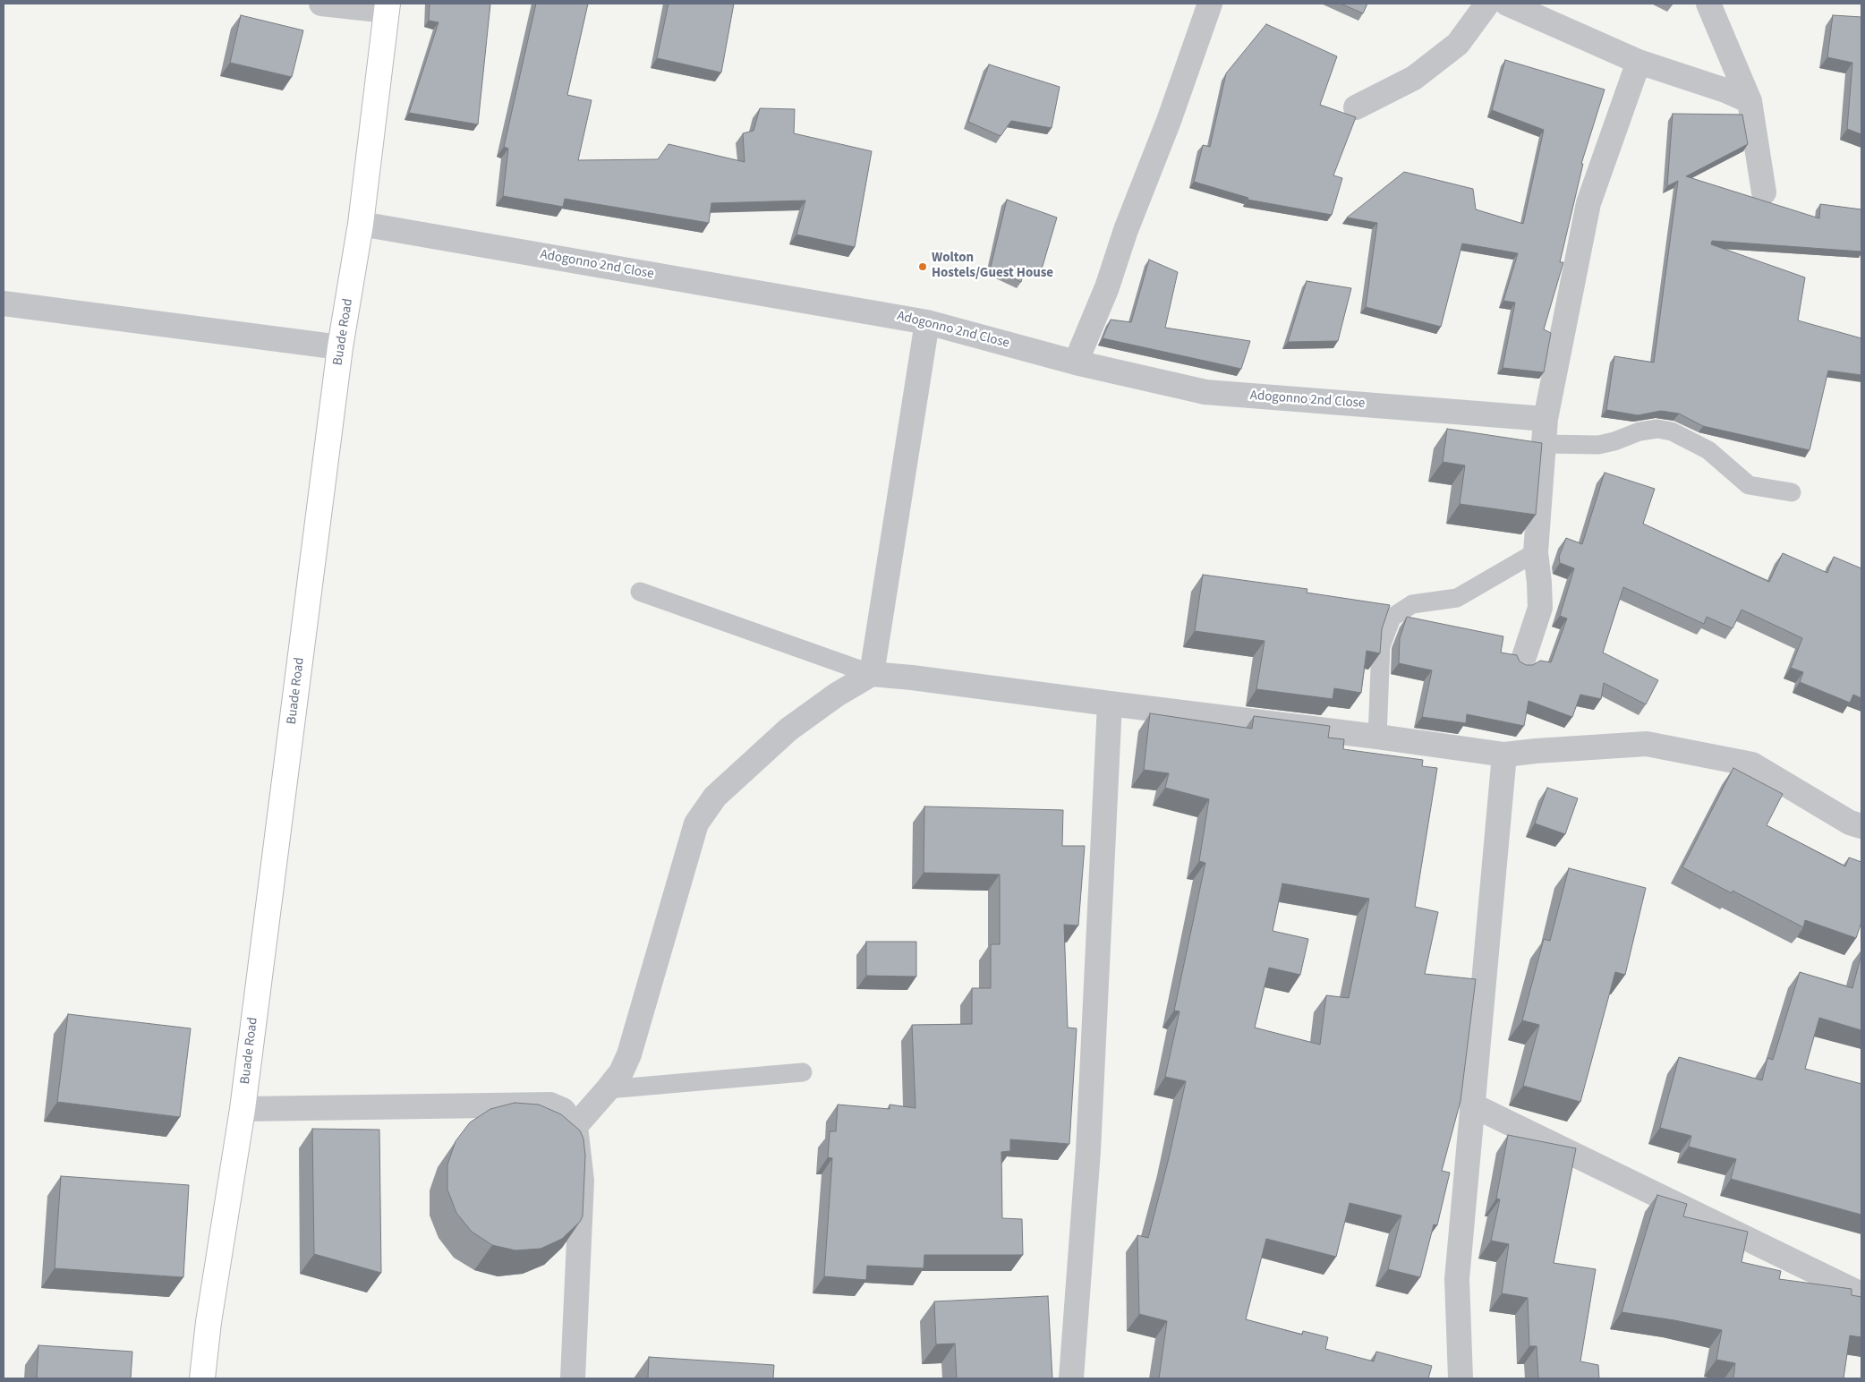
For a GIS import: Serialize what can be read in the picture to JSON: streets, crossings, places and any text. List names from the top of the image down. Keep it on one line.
{"streets":{"street":["Adogonno 2nd Close","Buade Road"]},"crossings":[["Adogonno 2nd Close","Buade Road"]],"places":["Wolton Hostels/Guest House"]}
